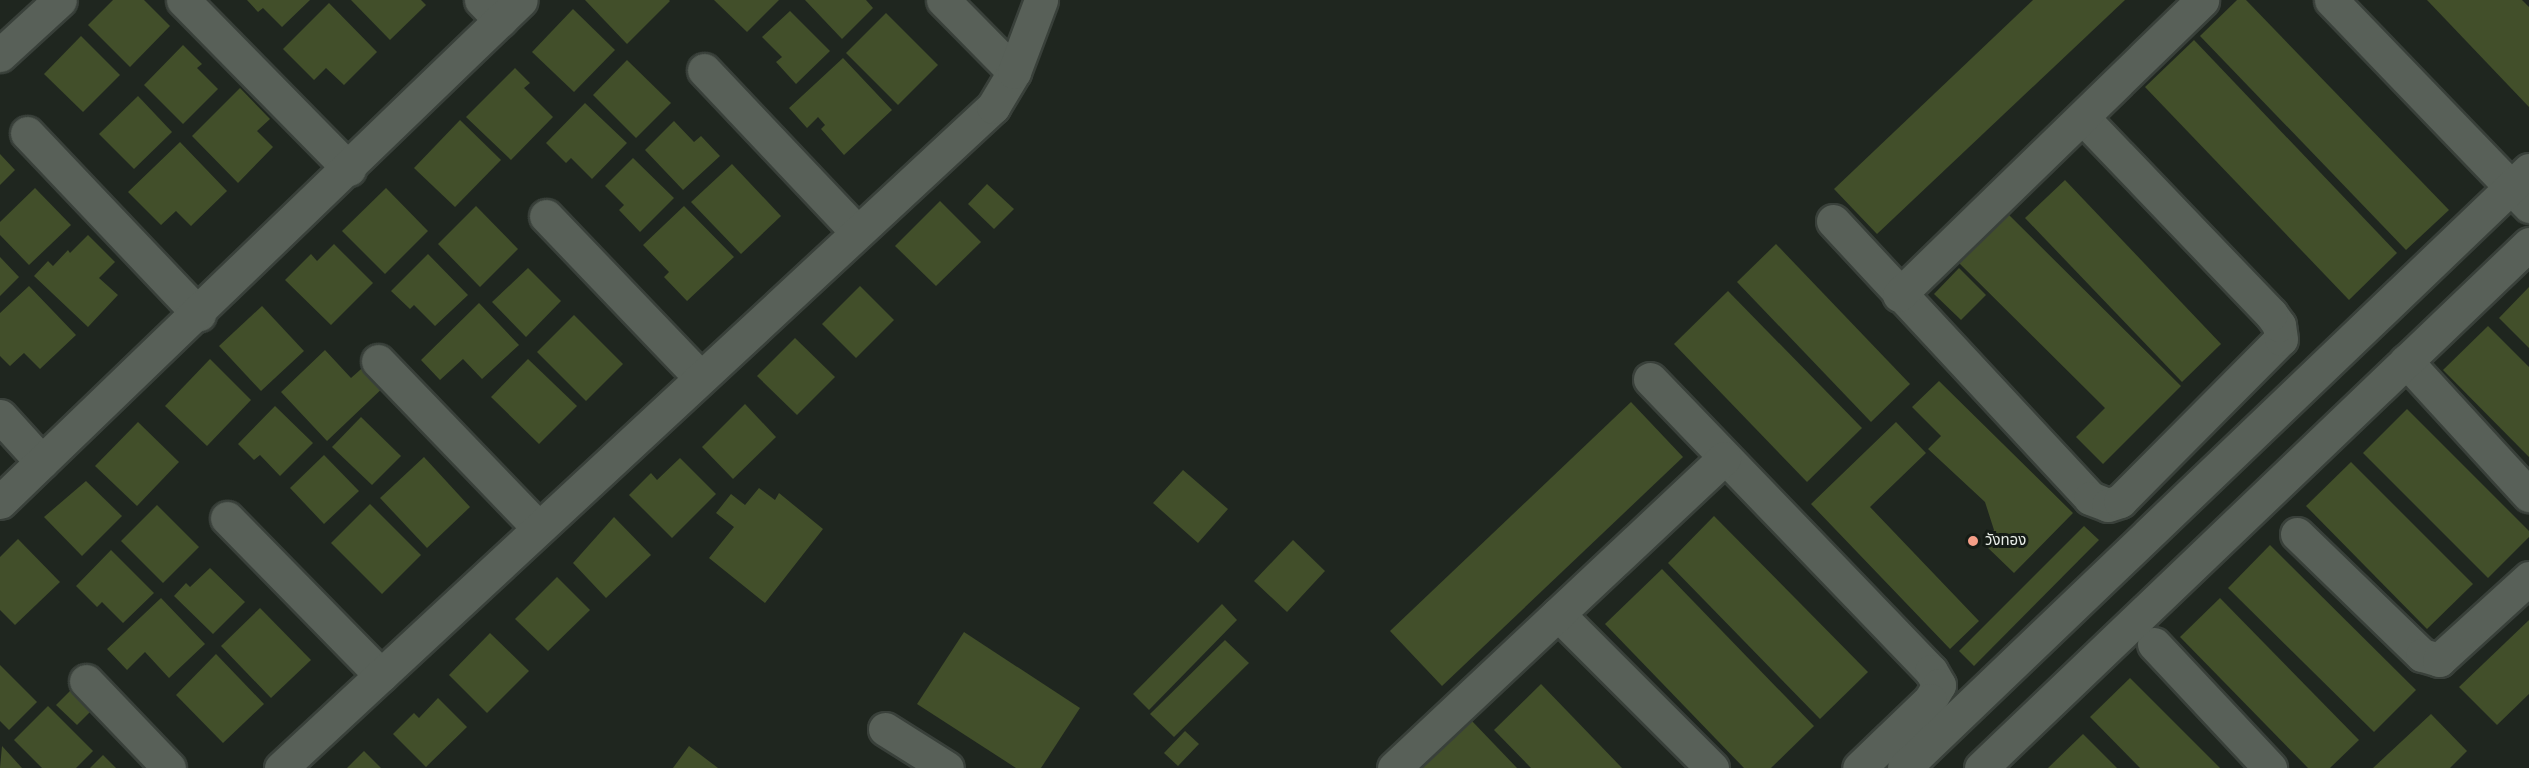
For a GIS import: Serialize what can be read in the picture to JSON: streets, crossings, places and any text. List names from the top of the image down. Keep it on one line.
{"places":["วังทอง"]}
